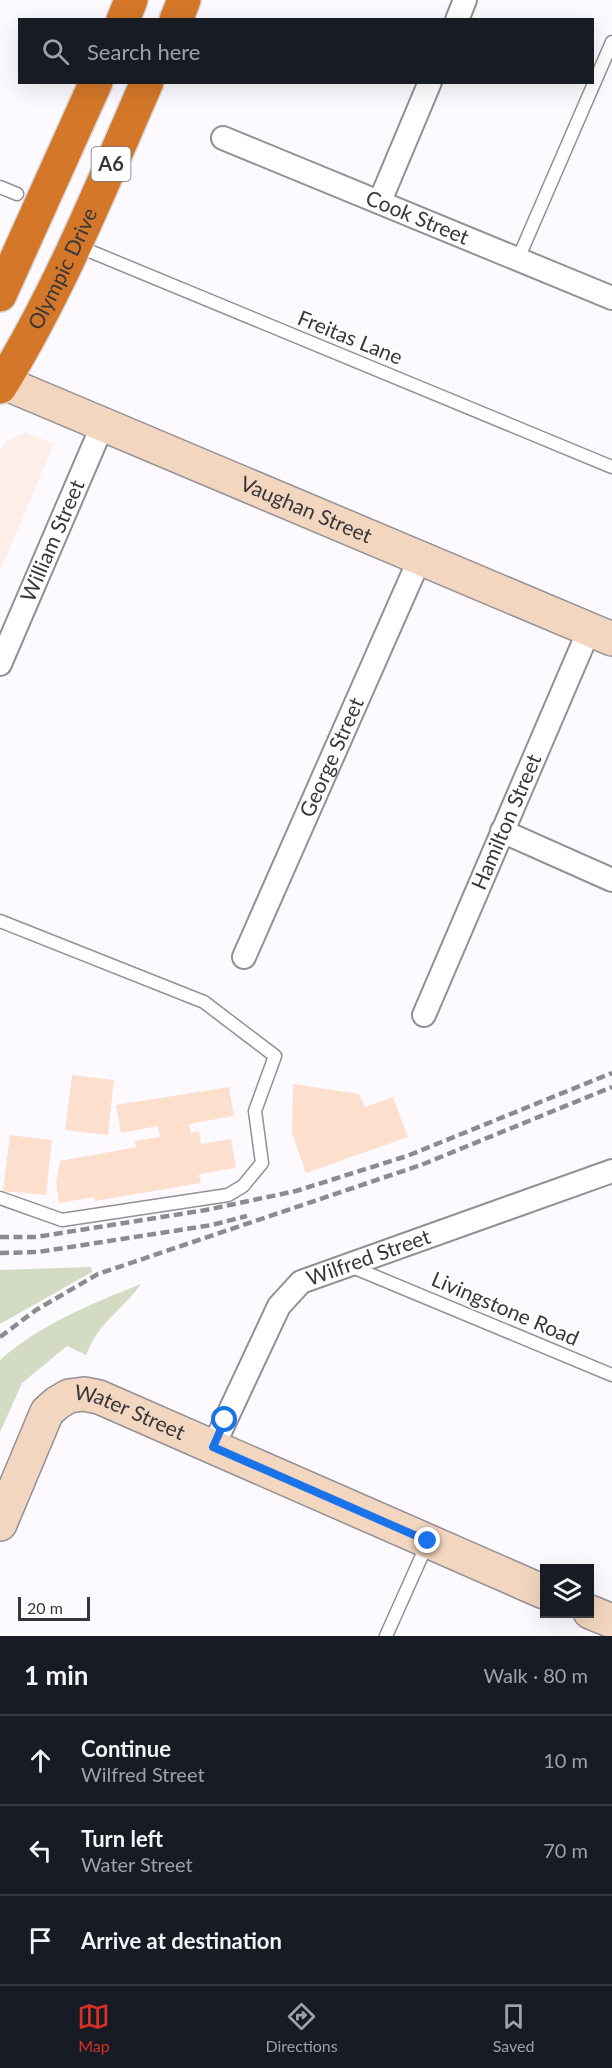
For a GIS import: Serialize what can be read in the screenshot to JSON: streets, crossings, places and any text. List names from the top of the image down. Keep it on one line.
{"streets":{"highway":["A6","Olympic Drive"],"street":["Cook Street","Vaughan Street","William Street","George Street","Hamilton Street","Wilfred Street","Water Street"],"lane":["Freitas Lane","Livingstone Road"]},"crossings":[["Olympic Drive","Freitas Lane"],["Olympic Drive","Vaughan Street"],["Vaughan Street","William Street"],["Vaughan Street","George Street"],["Vaughan Street","Hamilton Street"],["Wilfred Street","Livingstone Road"],["Wilfred Street","Water Street"]],"scale_bar":"20 m","page":{"search":"Search here","scale":"20 m","heading":["1 min","Walk · 80 m"],"list":[["Continue","Wilfred Street","10 m"],["Turn left","Water Street","70 m"],"Arrive at destination"],"nav":["Map","Directions","Saved"]}}
